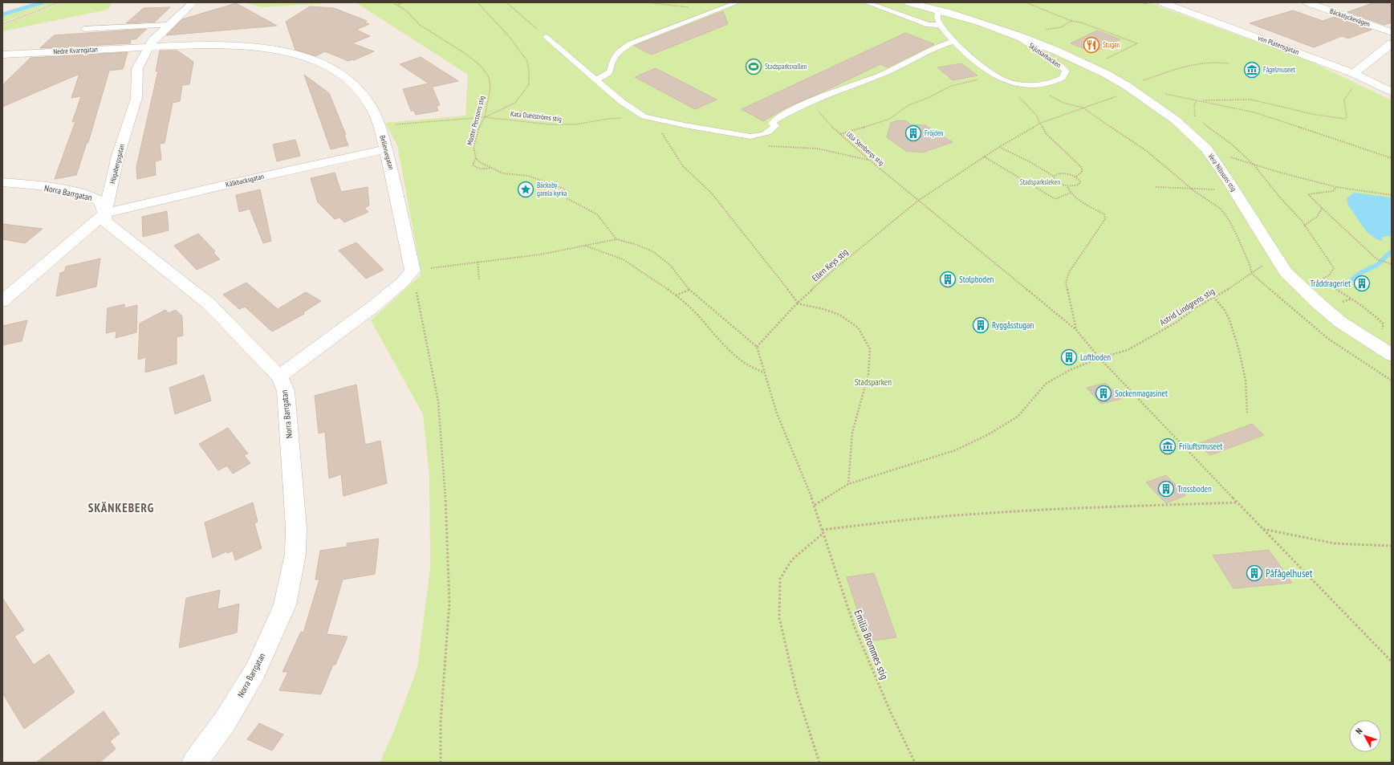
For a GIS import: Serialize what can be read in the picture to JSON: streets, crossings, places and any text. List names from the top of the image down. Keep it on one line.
{"streets":{"street":["Bäckalyckevägen","von Platensgatan","Nedre Kvarngatan","Skjutsarbacken","Bellevuegatan","Högabergsgatan","Vera Nilssons stig","Kälkbacksgatan","Norra Barrgatan"],"path":["Kata Dahlströms stig","Moster Perssons stig","Ulla Stenbergs stig","Ellen Keys stig","Astrid Lindgrens stig","Emilia Brommes stig"]},"crossings":[["Nedre Kvarngatan","Bellevuegatan"],["Nedre Kvarngatan","Högabergsgatan"],["Skjutsarbacken","Vera Nilssons stig"],["Kata Dahlströms stig","Moster Perssons stig"],["Ulla Stenbergs stig","Ellen Keys stig"],["Ulla Stenbergs stig","Astrid Lindgrens stig"],["Bellevuegatan","Högabergsgatan"],["Bellevuegatan","Kälkbacksgatan"],["Högabergsgatan","Kälkbacksgatan"],["Högabergsgatan","Norra Barrgatan"],["Vera Nilssons stig","Ellen Keys stig"],["Vera Nilssons stig","Astrid Lindgrens stig"],["Kälkbacksgatan","Norra Barrgatan"],["Ellen Keys stig","Emilia Brommes stig"],["Astrid Lindgrens stig","Emilia Brommes stig"]],"districts":["SKÄNKEBERG"],"parks":["Stadsparksleken","Stadsparken"],"places":{"restaurant":["Stugan"],"sports":["Stadsparksvallen"],"museum":["Fågelmuseet","Friluftsmuseet"],"building":["Fröjden","Stolpboden","Tråddrageriet","Ryggåsstugan","Loftboden","Sockenmagasinet","Trossboden","Påfågelhuset"],"place":["Bäckaby gamla kyrka"]},"north":"top left"}
